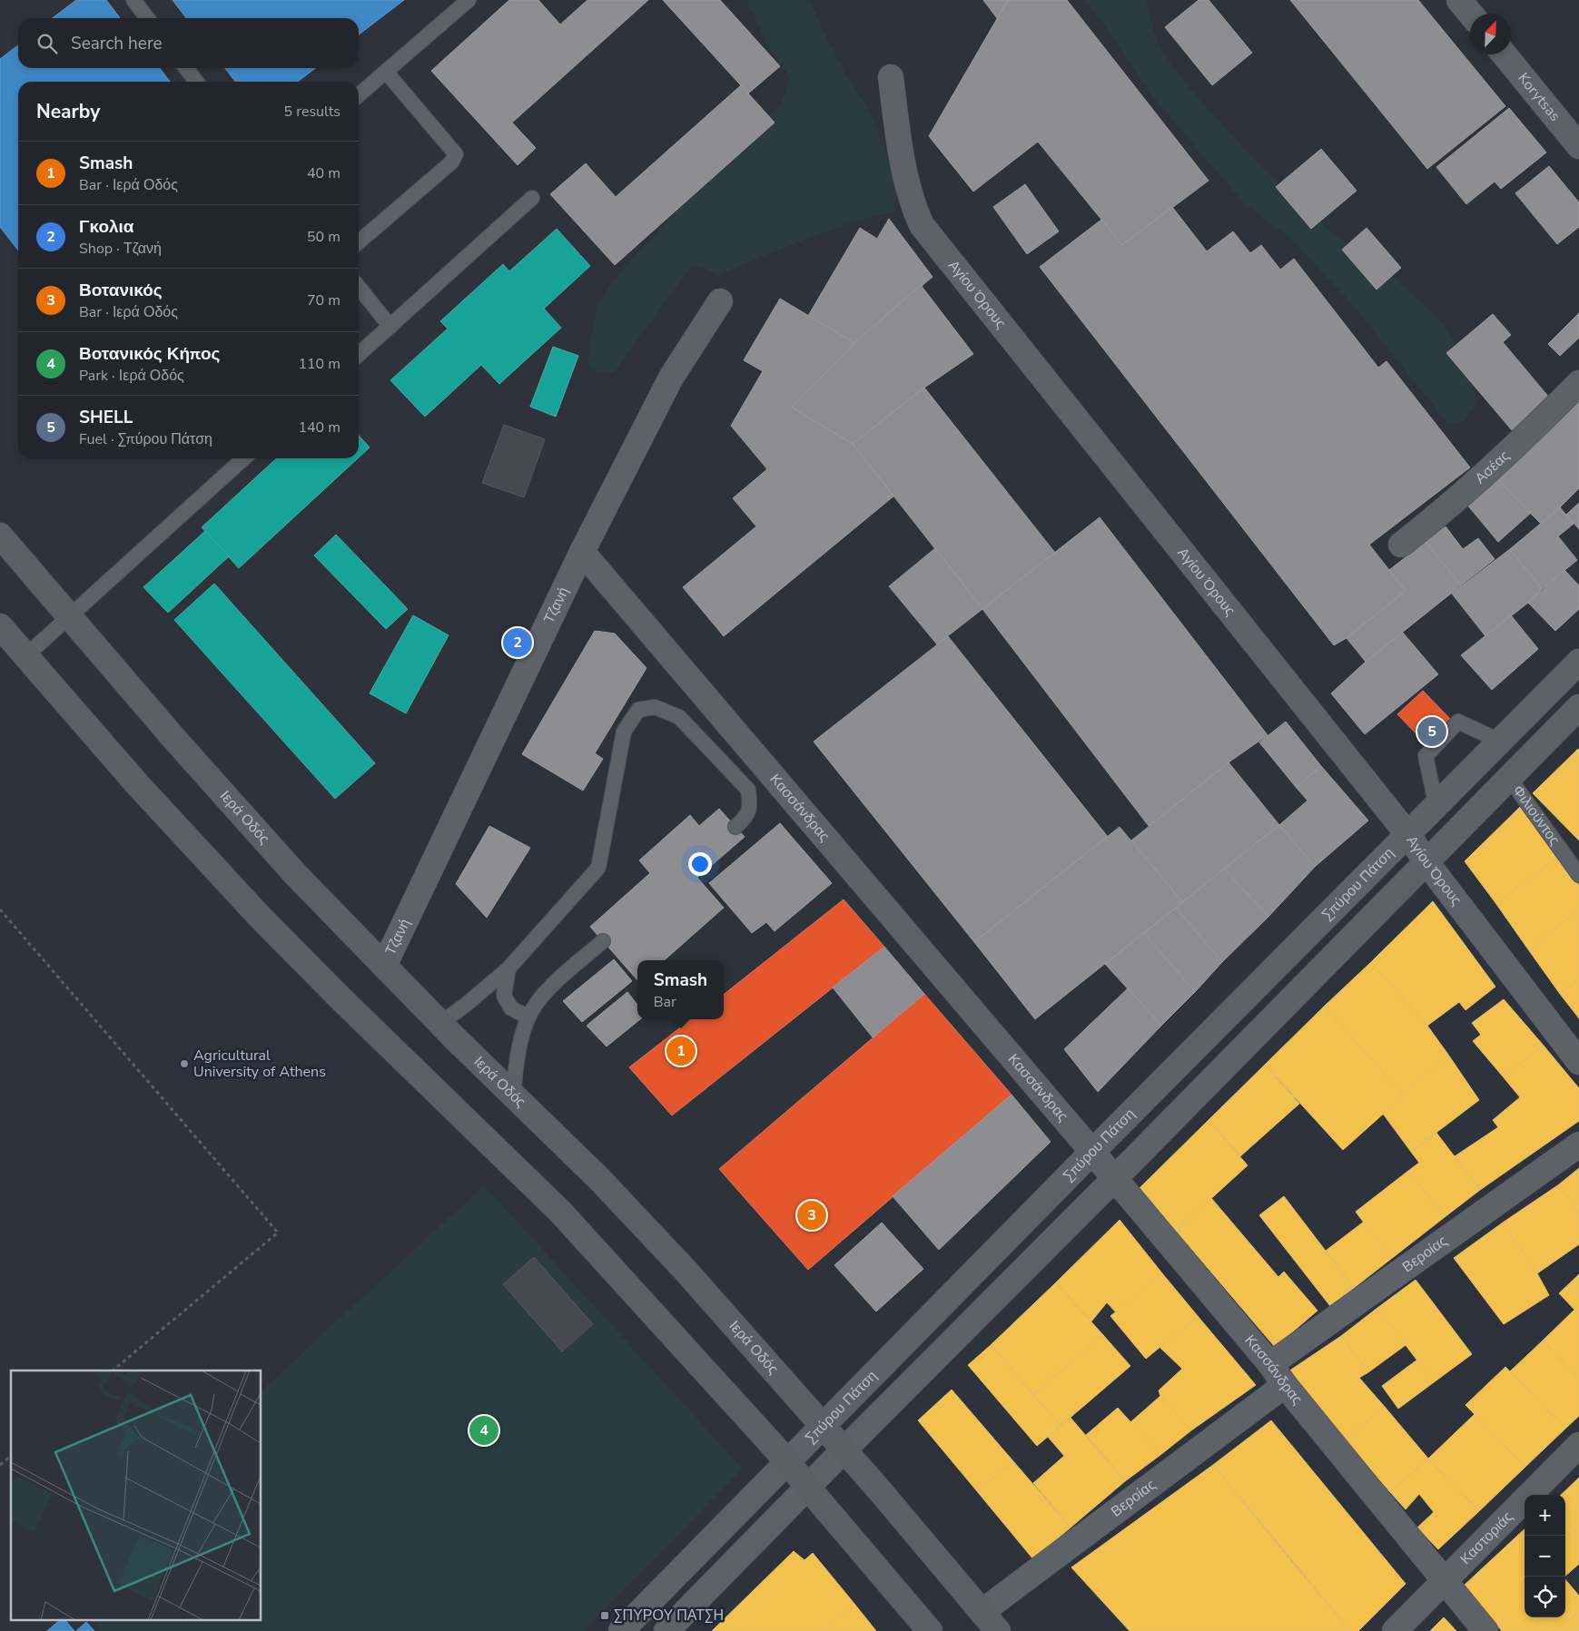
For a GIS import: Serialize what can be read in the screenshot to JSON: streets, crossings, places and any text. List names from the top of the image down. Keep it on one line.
{"streets":{"main road":["Ιερά Οδός"],"street":["Korytsas","Αγίου Όρους","Ασέας","Τζανή","Κασσάνδρας","Σπύρου Πάτση","Βεροίας","Καστοριάς"],"lane":["Φιλιούντος"]},"crossings":[["Αγίου Όρους","Σπύρου Πάτση"],["Τζανή","Κασσάνδρας"],["Τζανή","Ιερά Οδός"],["Κασσάνδρας","Σπύρου Πάτση"],["Κασσάνδρας","Βεροίας"],["Κασσάνδρας","Καστοριάς"],["Ιερά Οδός","Σπύρου Πάτση"],["Ιερά Οδός","Βεροίας"]],"places":{"other":["Agricultural University of Athens"],"transit":["ΣΠΥΡΟΥ ΠΑΤΣΗ"]},"north":"top right","page":{"search":"Search here","heading":["Nearby","5 results"],"list":[{"mark":"1","name":"Smash","note":"Bar · Ιερά Οδός","value":"40 m"},{"mark":"2","name":"Γκολια","note":"Shop · Τζανή","value":"50 m"},{"mark":"3","name":"Βοτανικός","note":"Bar · Ιερά Οδός","value":"70 m"},{"mark":"4","name":"Βοτανικός Κήπος","note":"Park · Ιερά Οδός","value":"110 m"},{"mark":"5","name":"SHELL","note":"Fuel · Σπύρου Πάτση","value":"140 m"}],"pins":["2","5","1","3","4"],"popup":["Smash","Bar"],"map_buttons":["+","−"]}}
